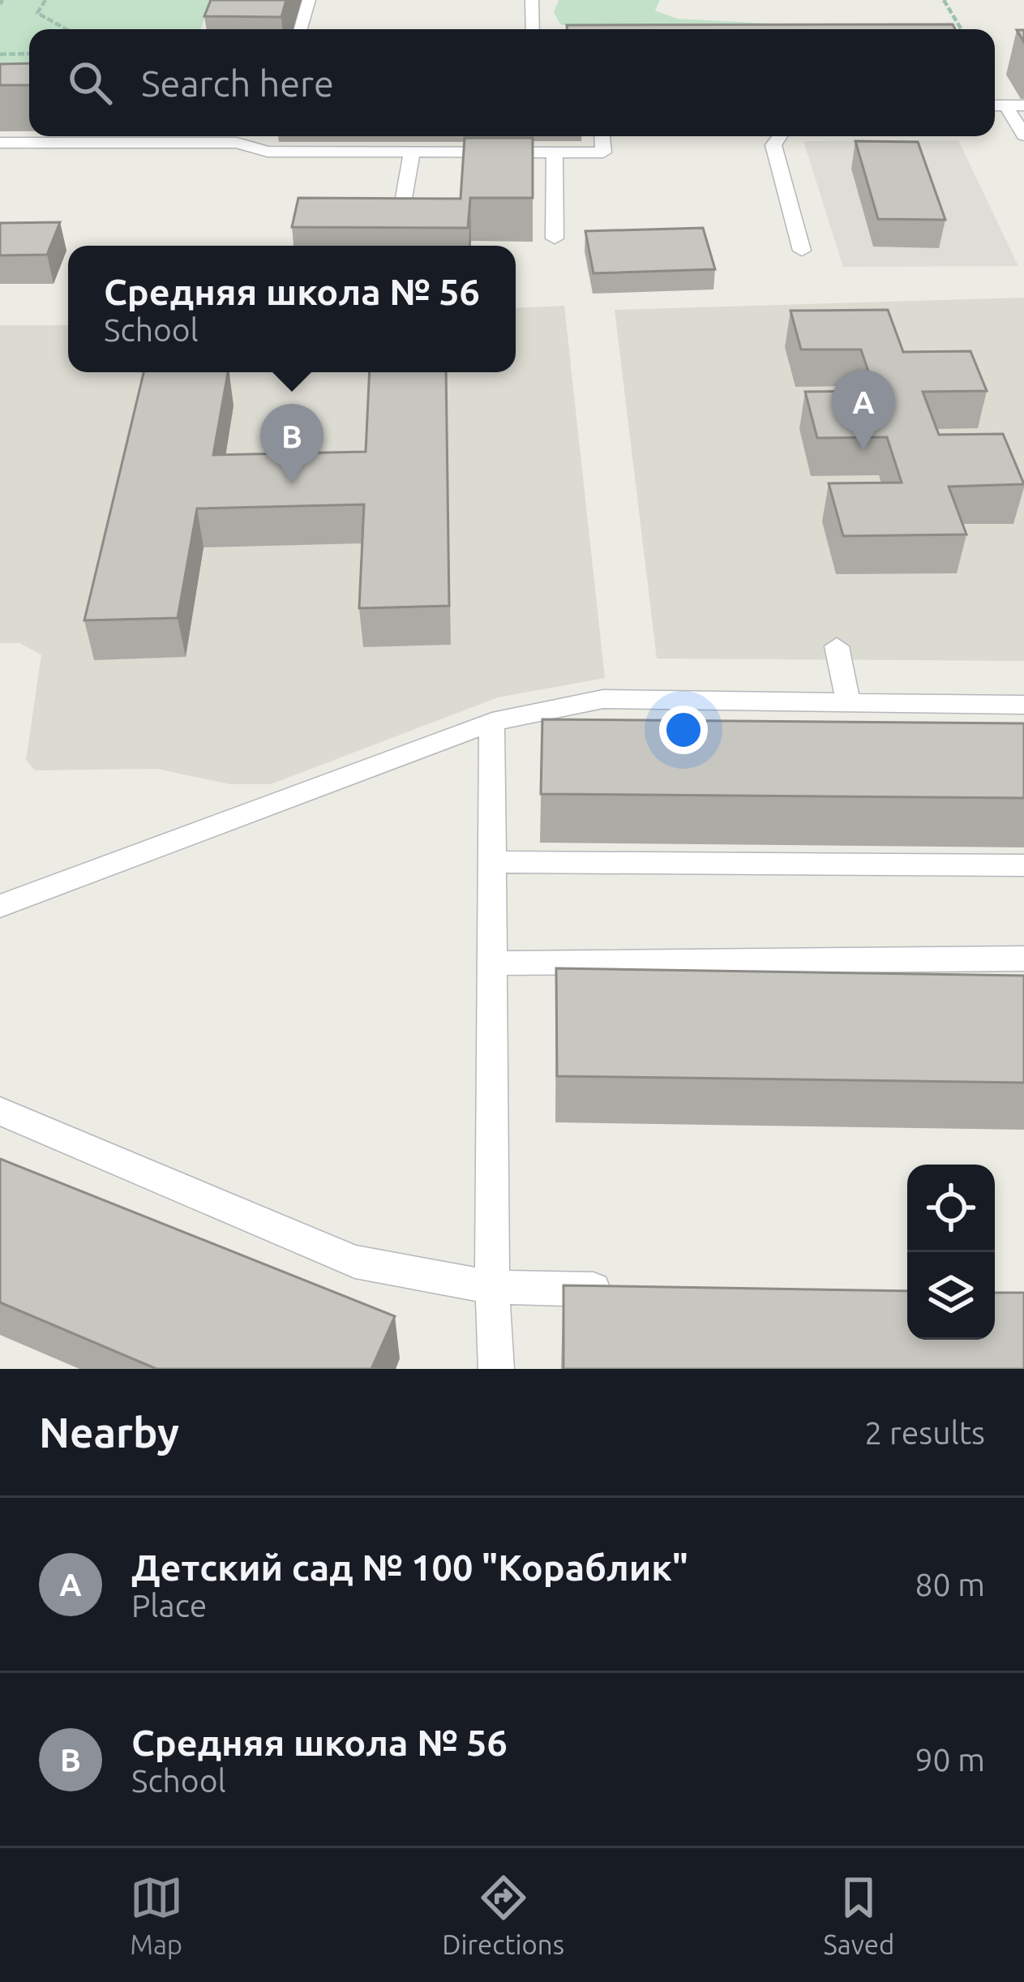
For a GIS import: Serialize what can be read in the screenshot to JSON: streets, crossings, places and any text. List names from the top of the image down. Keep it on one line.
{"page":{"search":"Search here","popup":["Средняя школа № 56","School"],"pins":["A","B"],"heading":["Nearby","2 results"],"list":[{"mark":"A","name":"Детский сад № 100 \"Кораблик\"","note":"Place","value":"80 m"},{"mark":"B","name":"Средняя школа № 56","note":"School","value":"90 m"}],"nav":["Map","Directions","Saved"]}}
